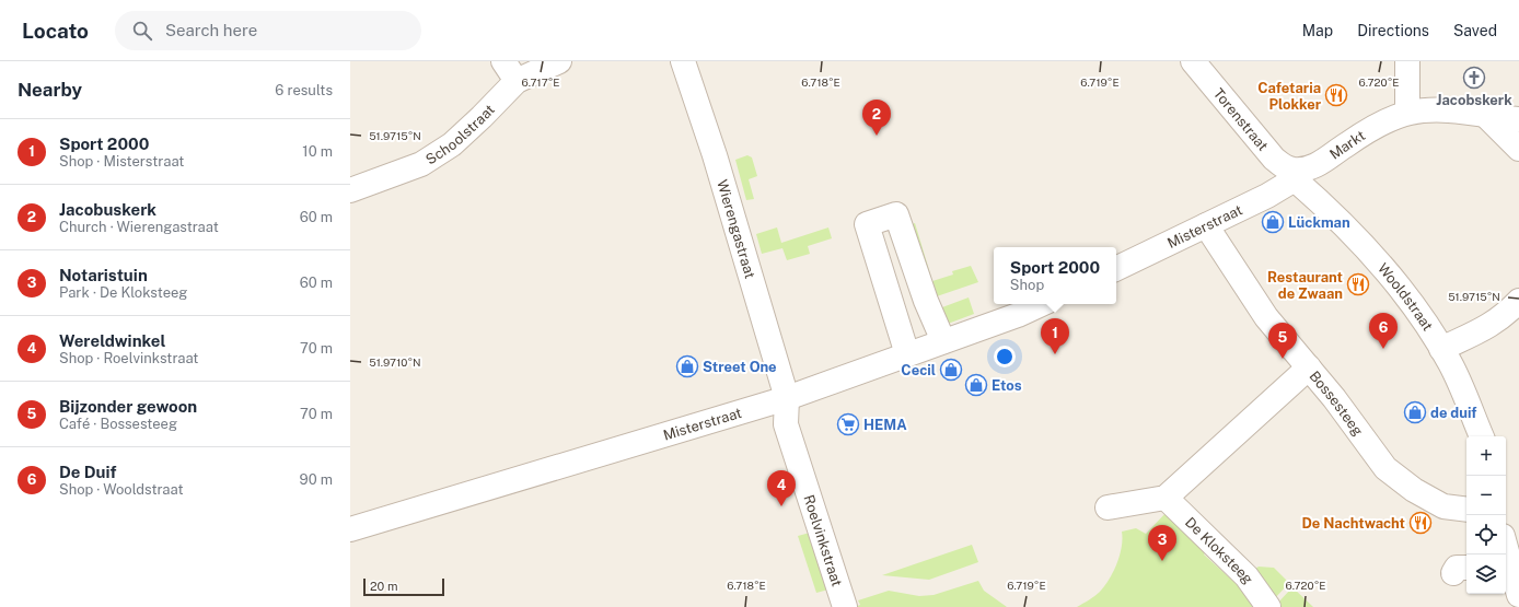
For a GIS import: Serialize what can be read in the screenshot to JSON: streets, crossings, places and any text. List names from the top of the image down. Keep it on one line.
{"streets":{"street":["Torenstraat","Schoolstraat","Markt","Misterstraat","Wierengastraat","Wooldstraat","Bossesteeg","Roelvinkstraat","De Kloksteeg"]},"crossings":[["Torenstraat","Markt"],["Torenstraat","Misterstraat"],["Torenstraat","Wooldstraat"],["Markt","Misterstraat"],["Markt","Wooldstraat"],["Misterstraat","Wierengastraat"],["Misterstraat","Wooldstraat"],["Misterstraat","Bossesteeg"],["Misterstraat","Roelvinkstraat"],["Wierengastraat","Roelvinkstraat"]],"places":{"church":["Jacobskerk"],"restaurant":["Cafetaria Plokker","Restaurant de Zwaan","De Nachtwacht"],"shop":["Lückman","Street One","Cecil","Etos","de duif"],"supermarket":["HEMA"]},"scale_bar":"20 m","page":{"header":"Locato","search":"Search here","nav":["Map","Directions","Saved"],"heading":["Nearby","6 results"],"pins":["2","6","1","5","4","3"],"list":[{"mark":"1","name":"Sport 2000","note":"Shop · Misterstraat","value":"10 m"},{"mark":"2","name":"Jacobuskerk","note":"Church · Wierengastraat","value":"60 m"},{"mark":"3","name":"Notaristuin","note":"Park · De Kloksteeg","value":"60 m"},{"mark":"4","name":"Wereldwinkel","note":"Shop · Roelvinkstraat","value":"70 m"},{"mark":"5","name":"Bijzonder gewoon","note":"Café · Bossesteeg","value":"70 m"},{"mark":"6","name":"De Duif","note":"Shop · Wooldstraat","value":"90 m"}],"popup":["Sport 2000","Shop"],"map_buttons":["+","−"],"scale":"20 m"},"coordinates":["6.717°E","6.718°E","6.719°E","6.720°E","51.9715°N","51.9710°N"]}
